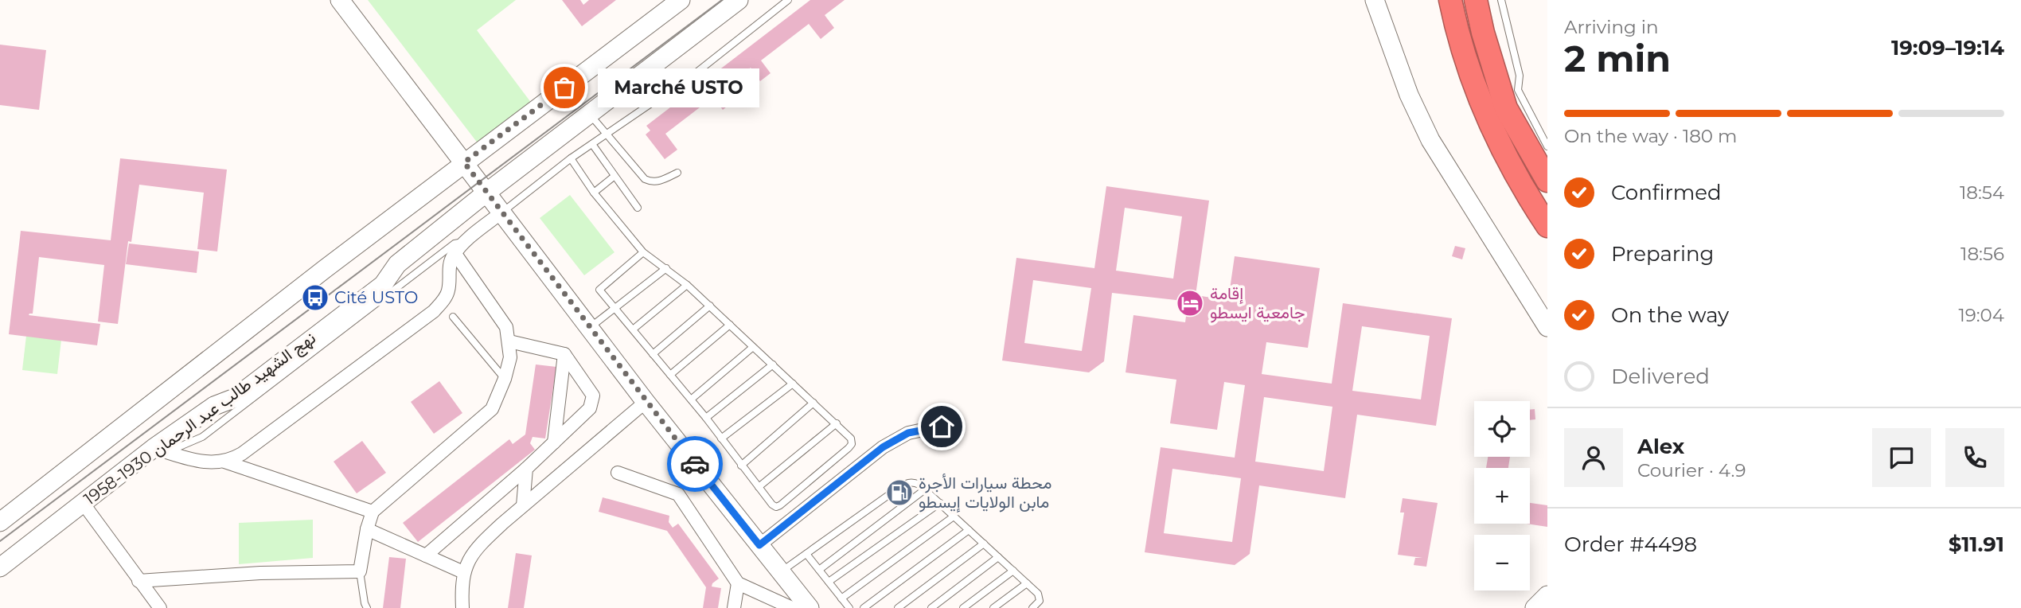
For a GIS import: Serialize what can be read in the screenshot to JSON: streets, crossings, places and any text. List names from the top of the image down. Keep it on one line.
{"streets":{"main road":["نهج الشهيد طالب عبد الرحمان 1930-1958"]},"places":{"other":["Marché USTO"],"bus stop":["Cité USTO"],"hotel":["إقامة جامعية ايسطو"],"fuel station":["محطة سيارات الأجرة مابن الولايات إيسطو"]},"page":{"heading":["2 min","Arriving in","19:09–19:14"],"panel":["Alex","Courier · 4.9","Order #4498","$11.91"],"bubble":"Marché USTO","bar":"On the way · 180 m","list":[["Confirmed","18:54"],["Preparing","18:56"],["On the way","19:04"],"Delivered"],"map_buttons":["+","−"]}}
